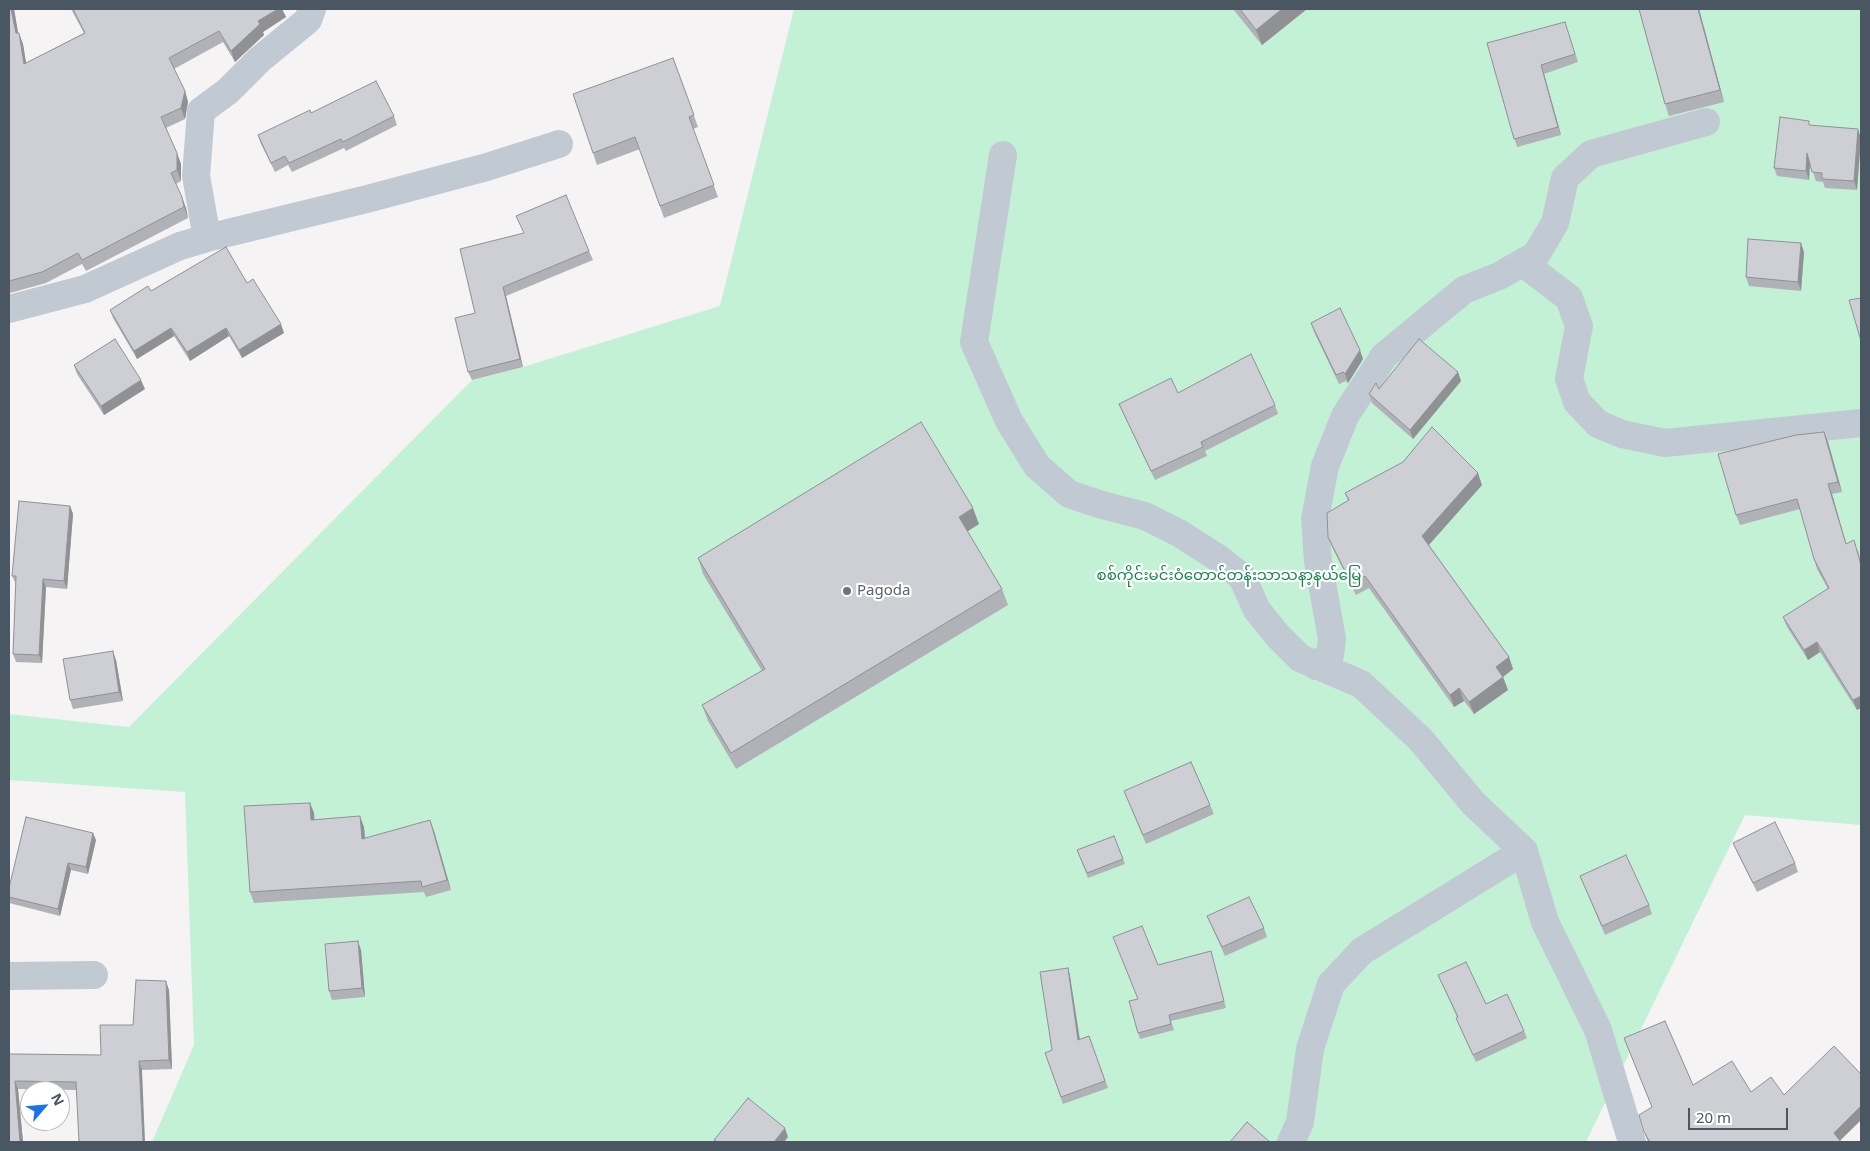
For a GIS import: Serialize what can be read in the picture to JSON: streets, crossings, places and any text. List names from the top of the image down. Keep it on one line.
{"parks":["စစ်ကိုင်းမင်းဝံတောင်တန်းသာသနာ့နယ်မြေ"],"places":["Pagoda"],"scale_bar":"20 m","north":"top right"}
